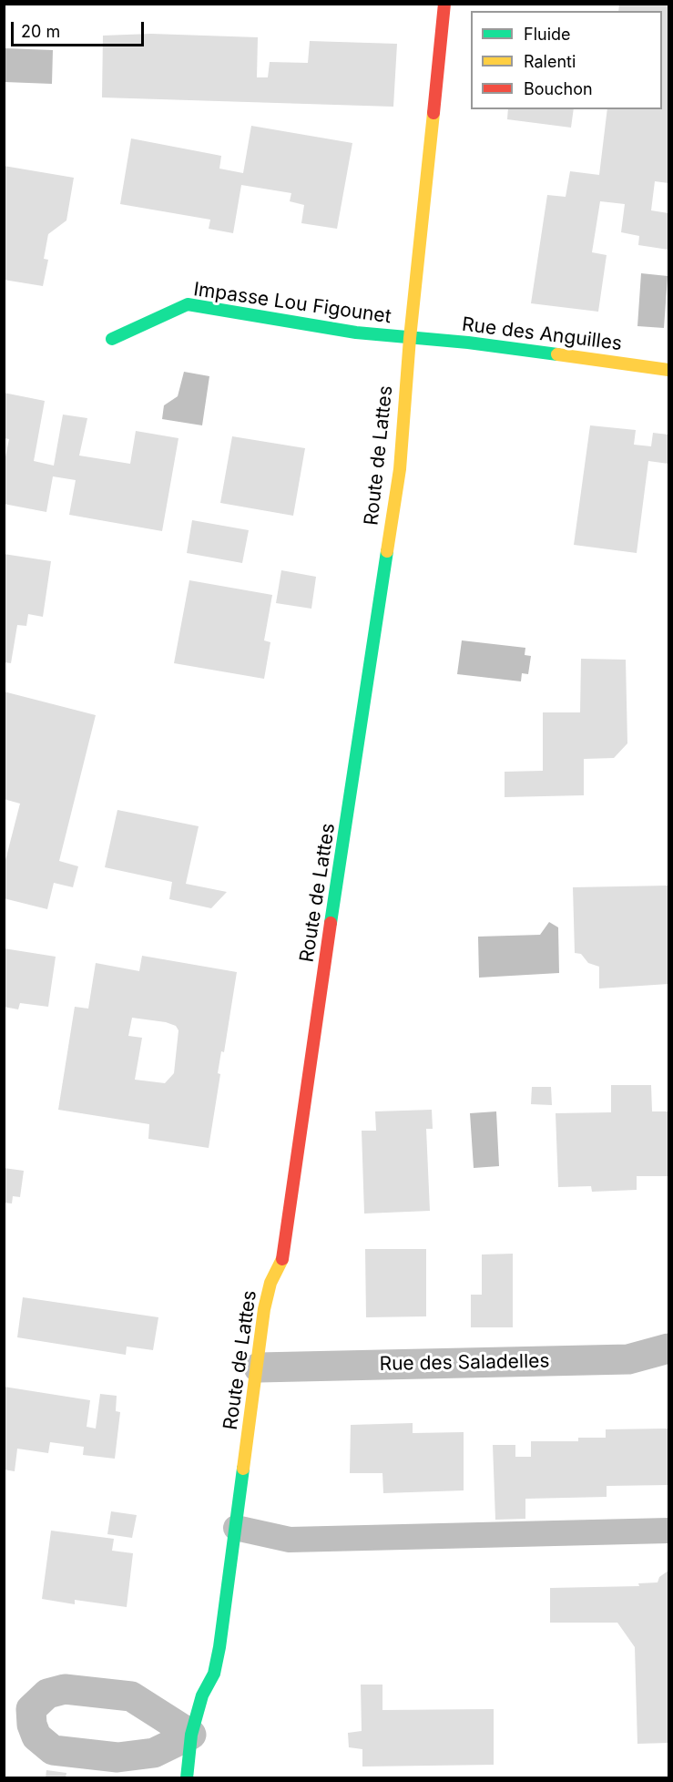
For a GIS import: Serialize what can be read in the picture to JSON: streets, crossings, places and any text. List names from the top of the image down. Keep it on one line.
{"streets":{"street":["Impasse Lou Figounet","Rue des Anguilles","Route de Lattes","Rue des Saladelles"]},"crossings":[["Impasse Lou Figounet","Rue des Anguilles"],["Impasse Lou Figounet","Route de Lattes"],["Rue des Anguilles","Route de Lattes"],["Route de Lattes","Rue des Saladelles"]],"legend":["Fluide","Ralenti","Bouchon"],"scale_bar":"20 m"}
